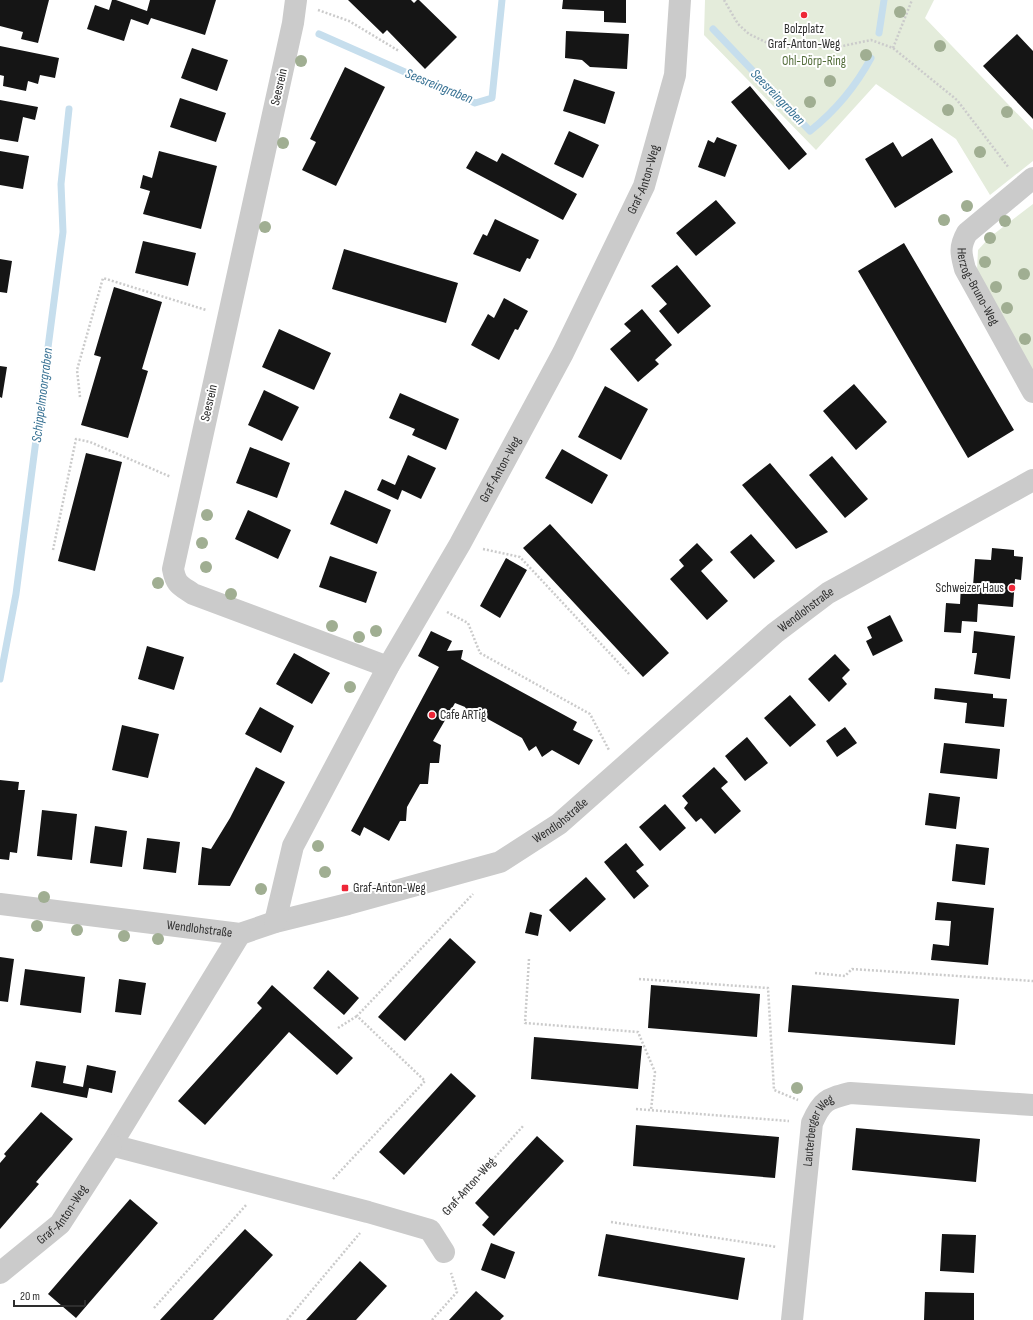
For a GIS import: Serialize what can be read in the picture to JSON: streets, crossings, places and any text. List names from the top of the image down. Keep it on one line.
{"streets":{"street":["Seesrein","Graf-Anton-Weg","Herzog-Bruno-Weg","Wendlohstraße","Lauterberger Weg"]},"crossings":[["Seesrein","Graf-Anton-Weg"],["Graf-Anton-Weg","Wendlohstraße"]],"water":["Seesreingraben","Schippelmoorgraben"],"parks":["Ohl-Dörp-Ring"],"places":{"other":["Bolzplatz Graf-Anton-Weg","Schweizer Haus","Cafe ARTig"],"transit":["Graf-Anton-Weg"]},"scale_bar":"20 m"}
